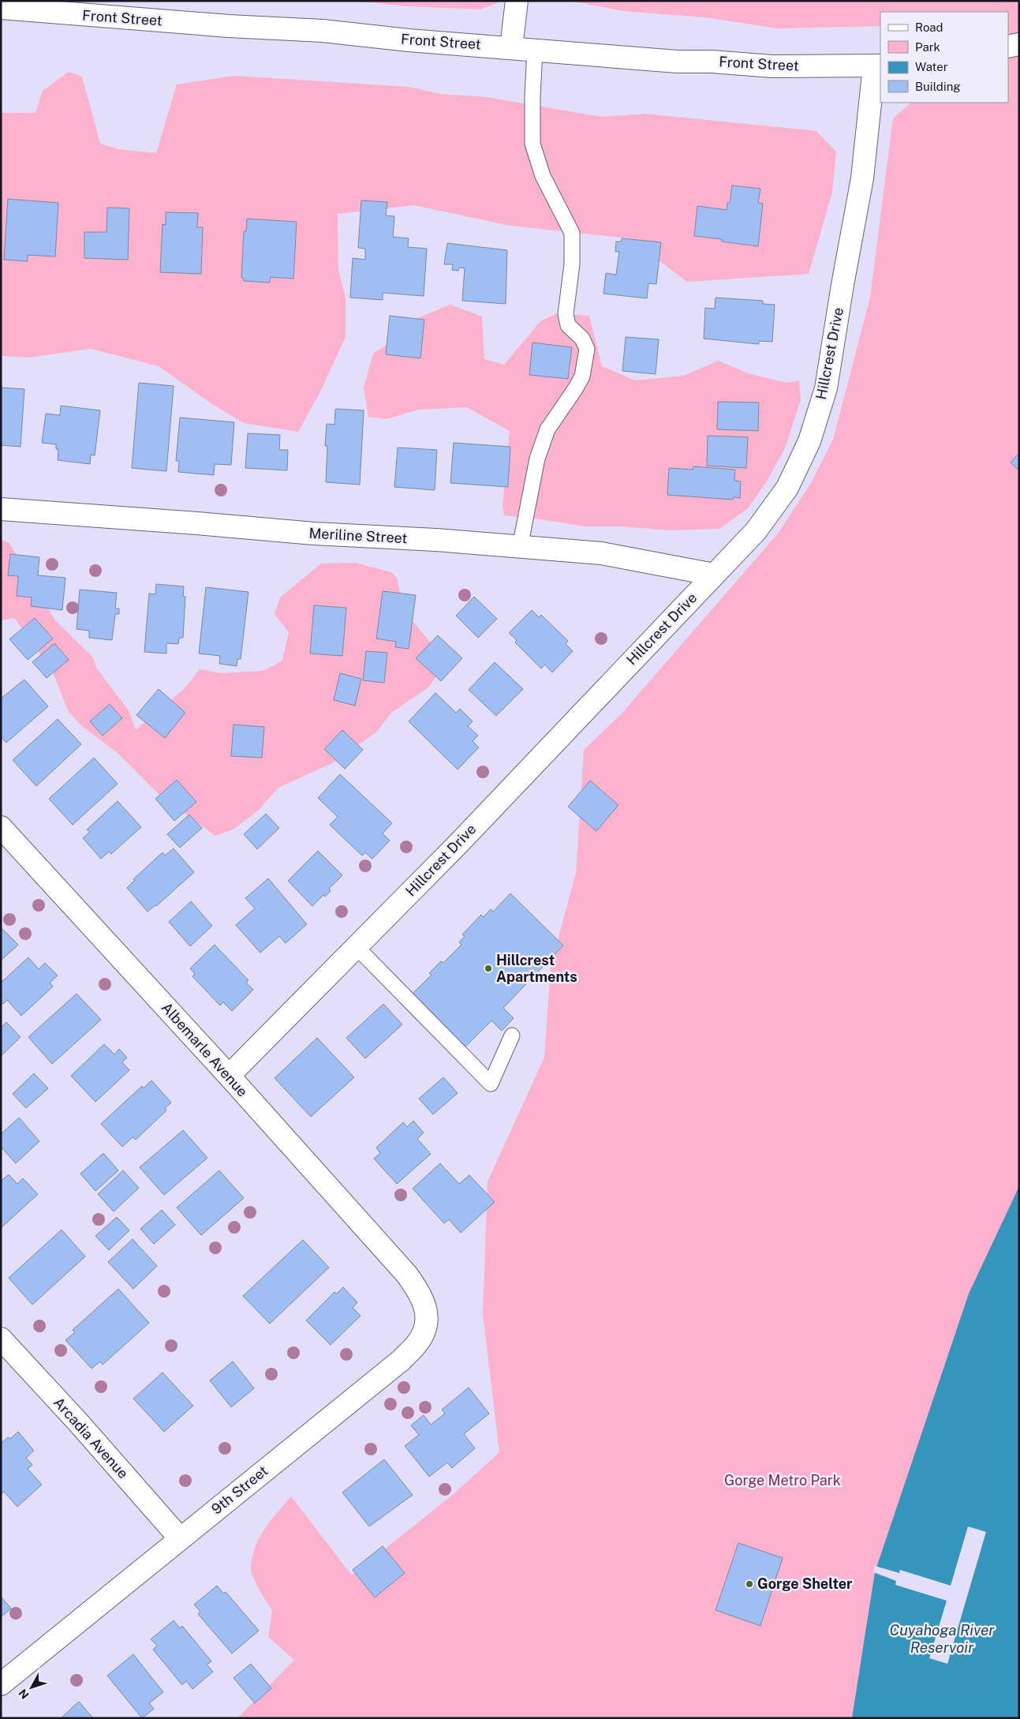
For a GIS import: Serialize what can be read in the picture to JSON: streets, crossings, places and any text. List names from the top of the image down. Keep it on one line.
{"streets":{"street":["Front Street","Hillcrest Drive","Meriline Street","Albemarle Avenue","Arcadia Avenue","9th Street"]},"crossings":[["Front Street","Hillcrest Drive"],["Hillcrest Drive","Meriline Street"],["Hillcrest Drive","Albemarle Avenue"],["Albemarle Avenue","9th Street"],["Arcadia Avenue","9th Street"]],"water":["Cuyahoga River Reservoir"],"parks":["Gorge Metro Park"],"places":["Hillcrest Apartments","Gorge Shelter"],"legend":["Road","Park","Water","Building"],"north":"bottom left"}
